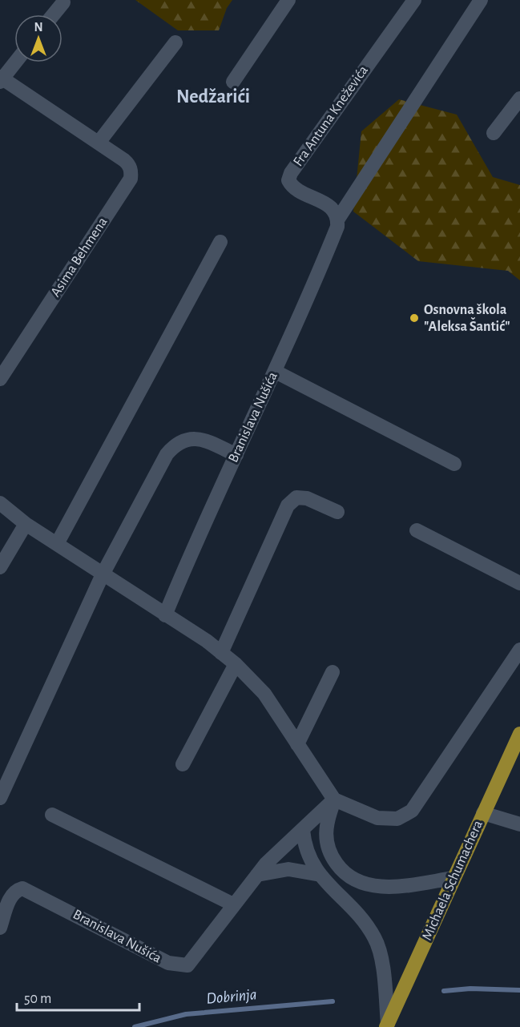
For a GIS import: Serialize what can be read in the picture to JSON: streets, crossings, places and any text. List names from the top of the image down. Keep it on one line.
{"streets":{"main road":["Michaela Schumachera"],"street":["Fra Antuna Kneževića","Asima Behmena","Branislava Nušića"]},"crossings":[["Fra Antuna Kneževića","Branislava Nušića"]],"districts":["Nedžarići"],"water":["Dobrinja"],"places":["Osnovna škola \"Aleksa Šantić\""],"scale_bar":"50 m","north":"top"}
